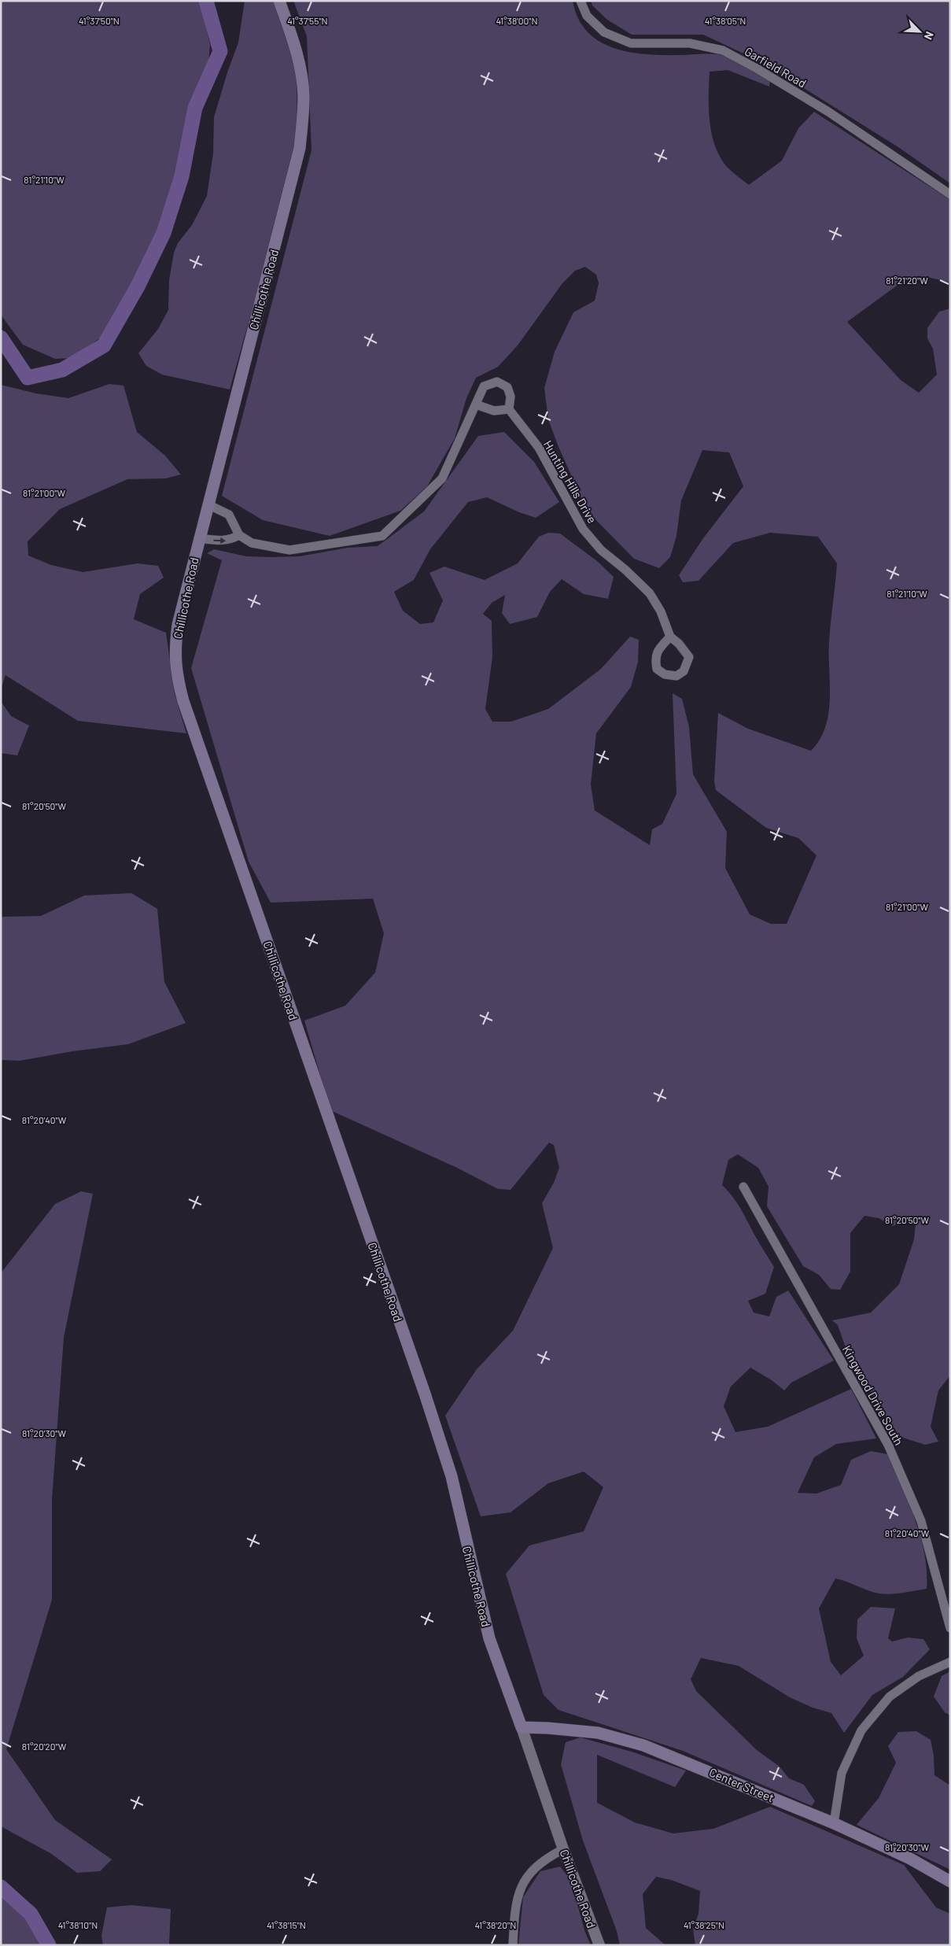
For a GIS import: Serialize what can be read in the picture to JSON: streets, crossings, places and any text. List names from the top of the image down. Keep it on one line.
{"streets":{"main road":["Chillicothe Road","Center Street"],"street":["Garfield Road","Hunting Hills Drive","Kingwood Drive South"]},"crossings":[["Chillicothe Road","Center Street"]],"north":"bottom right","coordinates":["41°37'50\"N","41°37'55\"N","41°38'05\"N","41°38'00\"N","81°21'10\"W","81°21'20\"W","81°21'00\"W","81°20'50\"W","81°20'40\"W","81°20'30\"W","81°20'20\"W","41°38'10\"N","41°38'15\"N","41°38'20\"N","41°38'25\"N"]}
